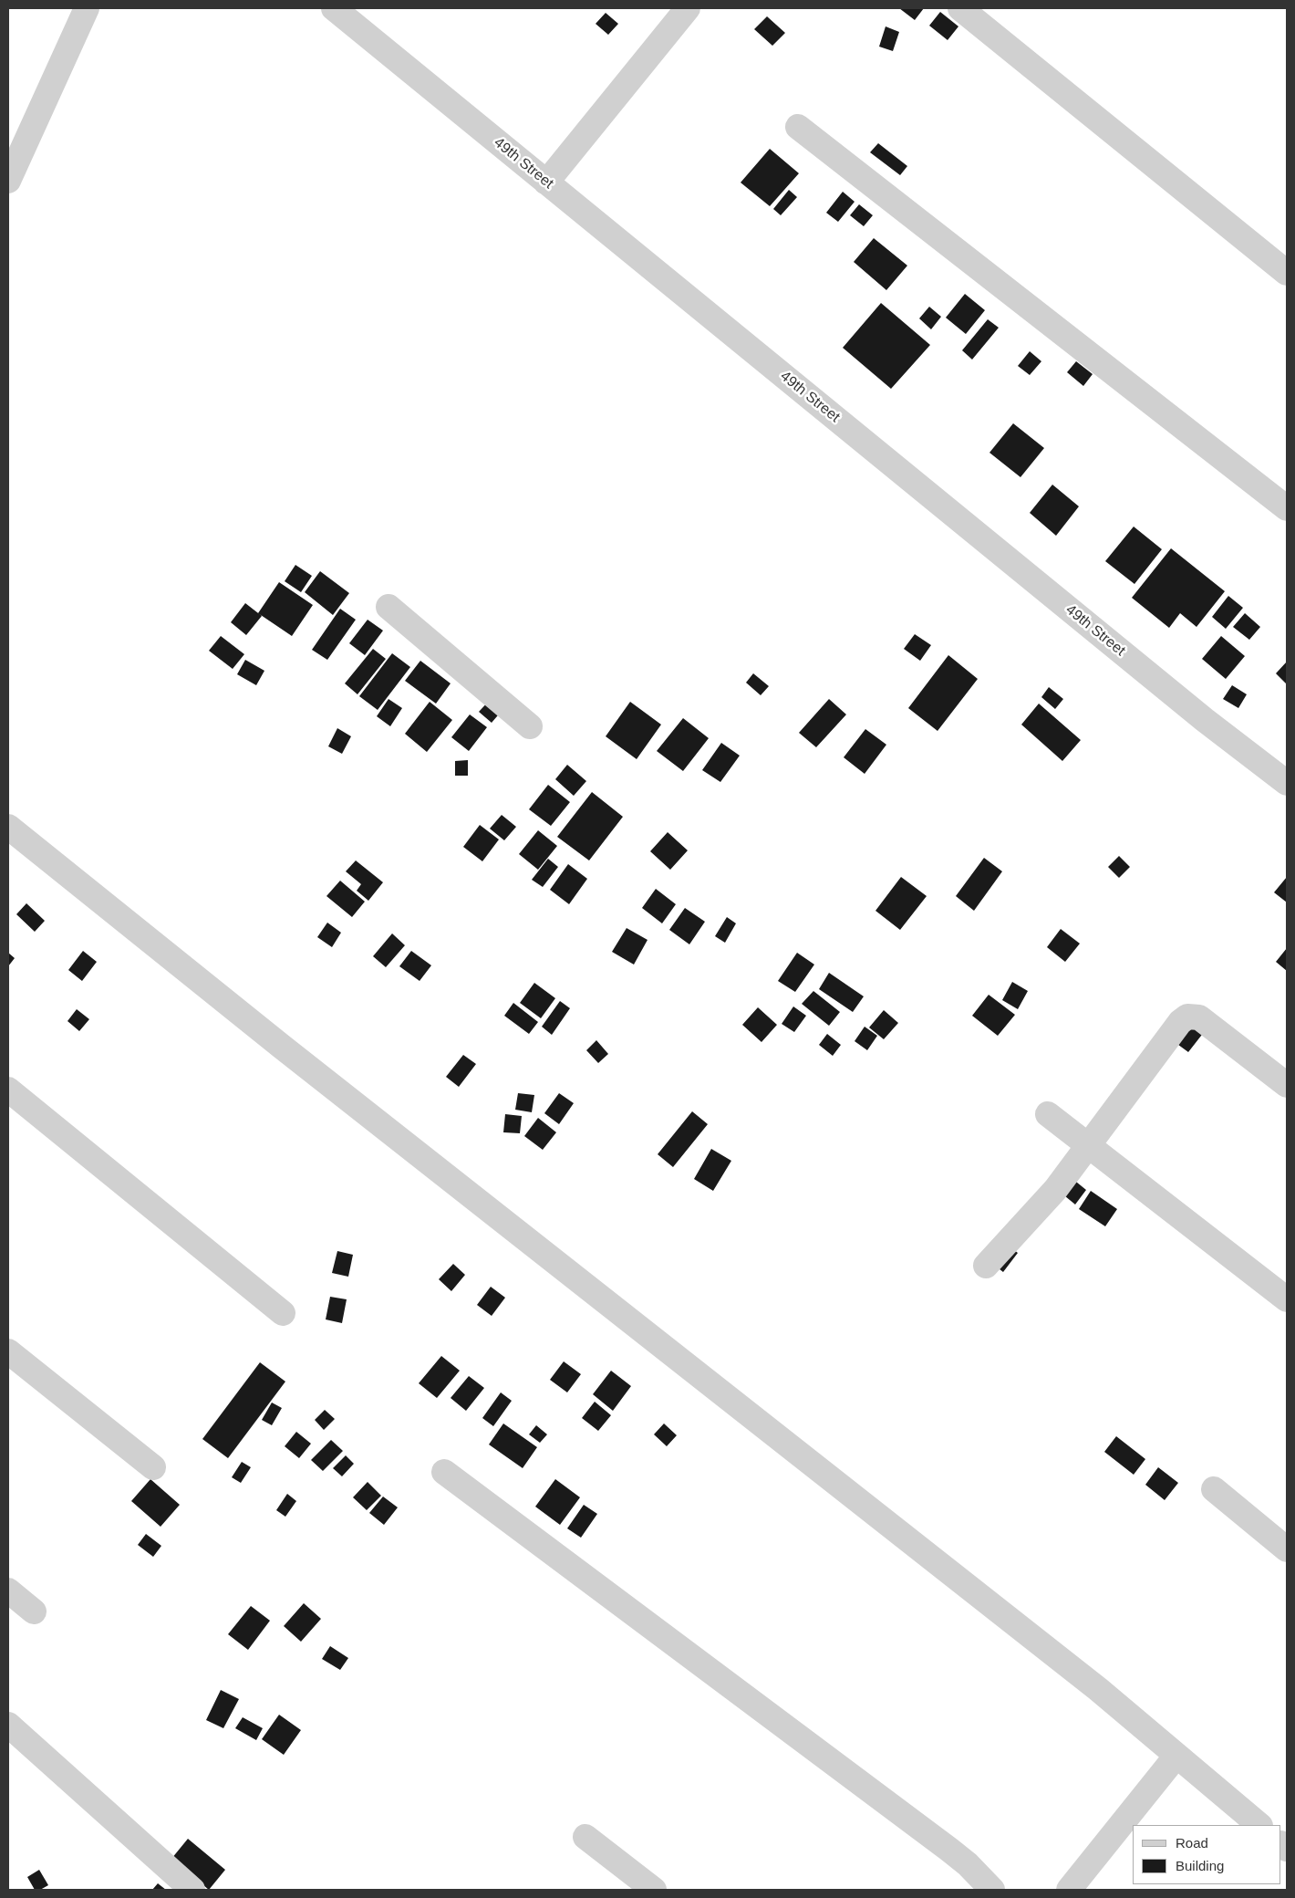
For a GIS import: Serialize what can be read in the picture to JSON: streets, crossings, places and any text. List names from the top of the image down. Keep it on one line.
{"streets":{"street":["49th Street"]},"legend":["Road","Building"]}
